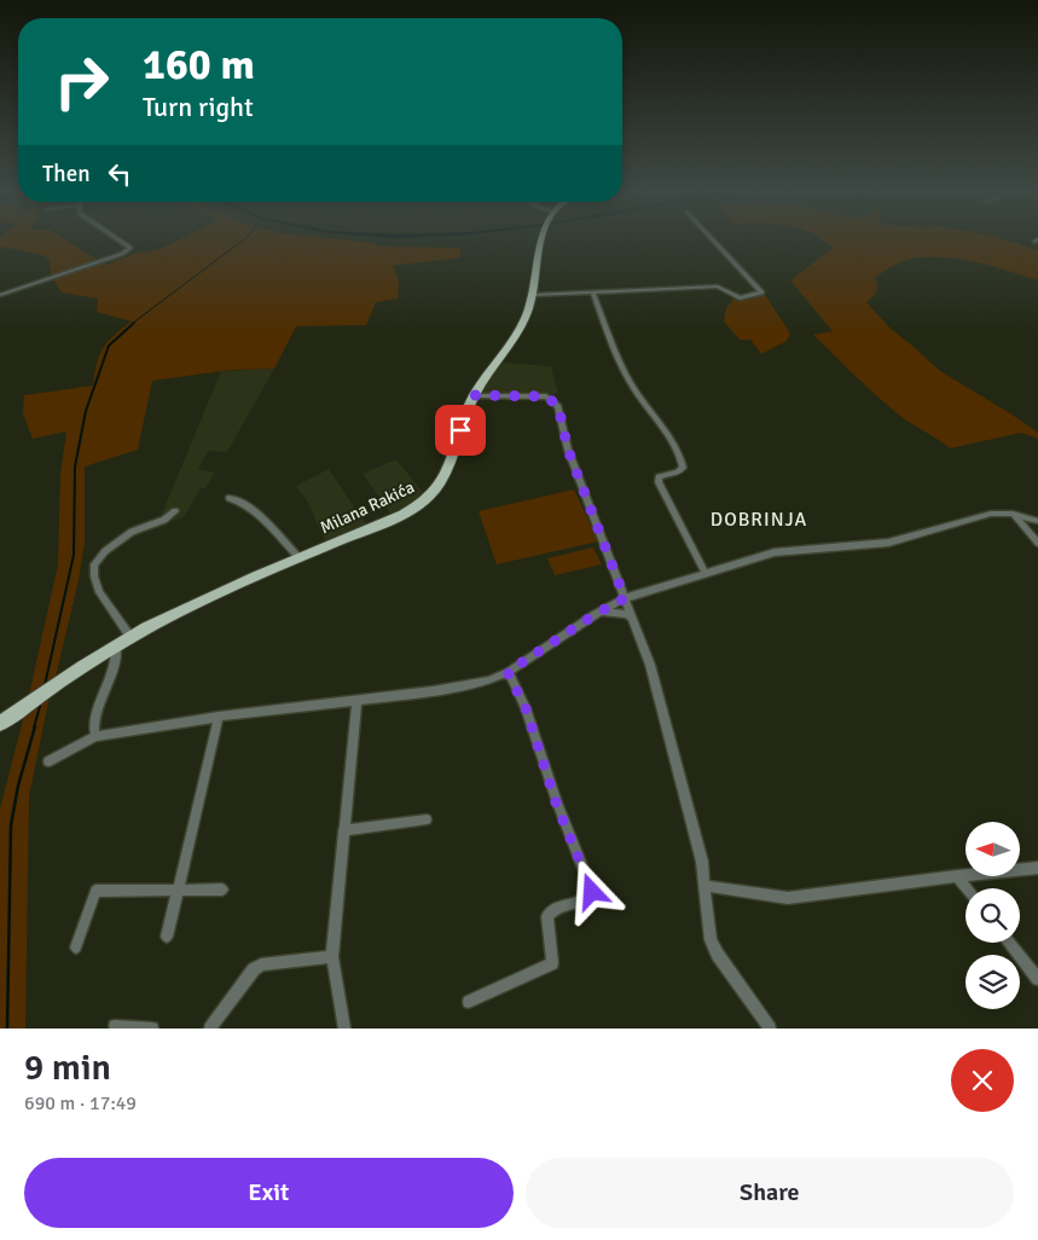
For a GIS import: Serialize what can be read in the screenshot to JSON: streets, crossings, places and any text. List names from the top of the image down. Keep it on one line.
{"streets":{"main road":["Milana Rakića"]},"districts":["DOBRINJA"],"north":"left","page":{"turn":["160 m","Turn right"],"then":"Then","heading":["9 min","690 m · 17:49"],"buttons":["Exit","Share"]}}
